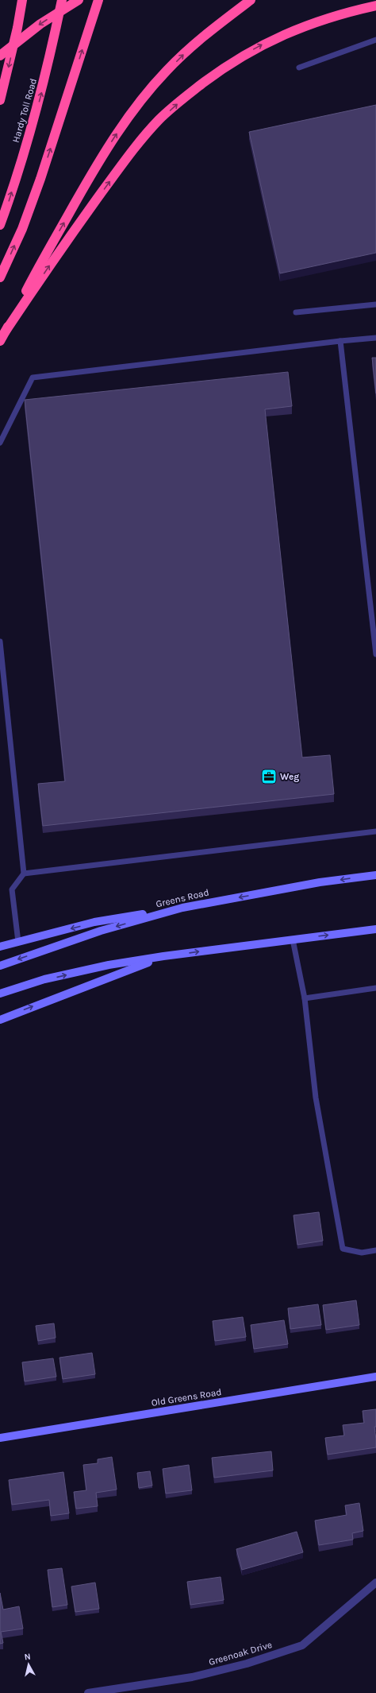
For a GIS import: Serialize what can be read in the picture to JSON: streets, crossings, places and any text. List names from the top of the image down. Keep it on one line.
{"streets":{"highway":["Hardy Toll Road"],"main road":["Greens Road","Old Greens Road"],"street":["Greenoak Drive"]},"places":{"office":["Weg"]},"north":"top"}
